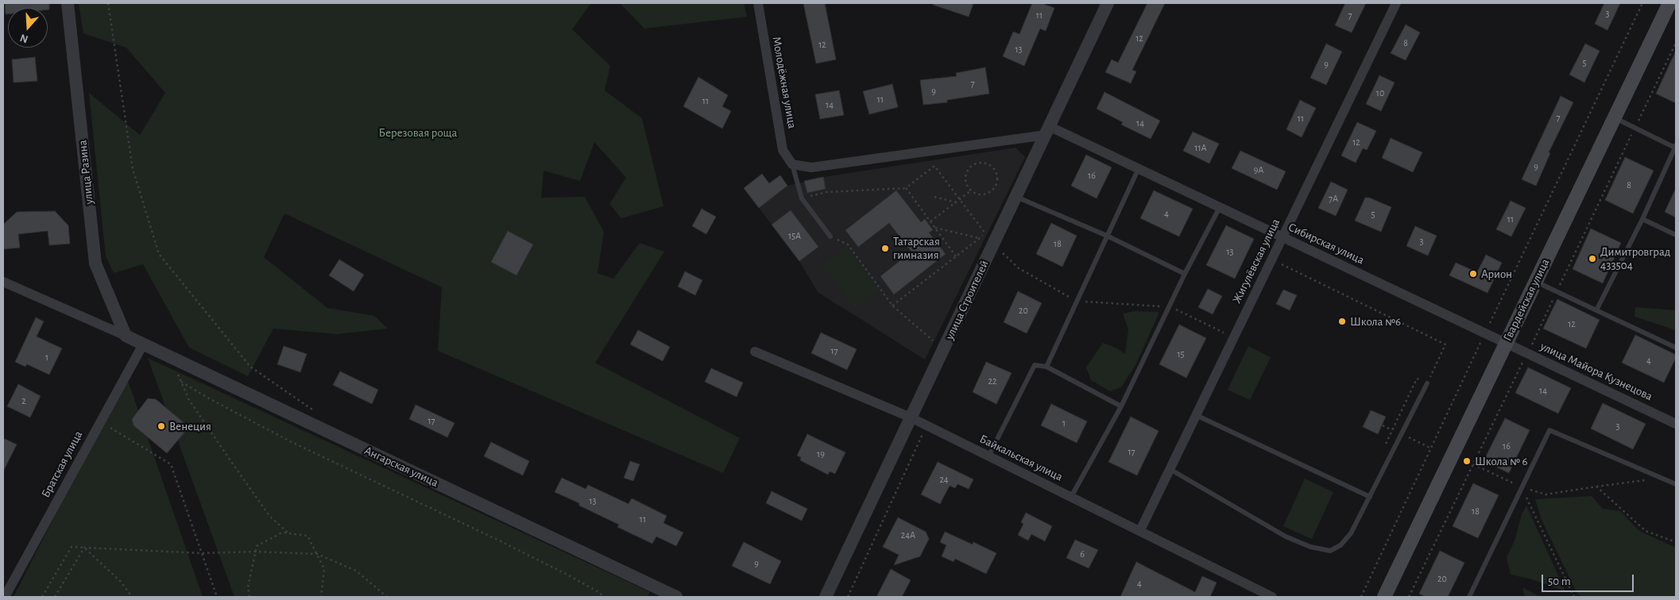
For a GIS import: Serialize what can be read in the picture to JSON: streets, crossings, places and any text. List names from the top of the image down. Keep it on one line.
{"streets":{"main road":["Гвардейская улица"],"street":["Молодёжная улица","улица Разина","Сибирская улица","Жигулёвская улица","улица Строителей","улица Майора Кузнецова","Байкальская улица","Братская улица","Ангарская улица"]},"crossings":[["улица Разина","Ангарская улица"],["Сибирская улица","Жигулёвская улица"],["Сибирская улица","улица Строителей"],["Сибирская улица","Гвардейская улица"],["Сибирская улица","улица Майора Кузнецова"],["Жигулёвская улица","Байкальская улица"],["улица Строителей","Байкальская улица"],["Гвардейская улица","улица Майора Кузнецова"],["Братская улица","Ангарская улица"]],"parks":["Березовая роща"],"places":["Татарская гимназия","Димитровград 433504","Арион","Школа №6","Венеция","Школа № 6"],"house_numbers":["3","11","7","12","8","12","13","5","9","7","9","10","11","11","14","7","11","14","12","11А","9","9А","16","8","7А","4","5","11","15А","3","18","13","20","12","17","15","1","4","22","14","2","17","1","3","16","17","19","24","13","18","11","24А","6","9","20","4"],"scale_bar":"50 m","north":"bottom"}
